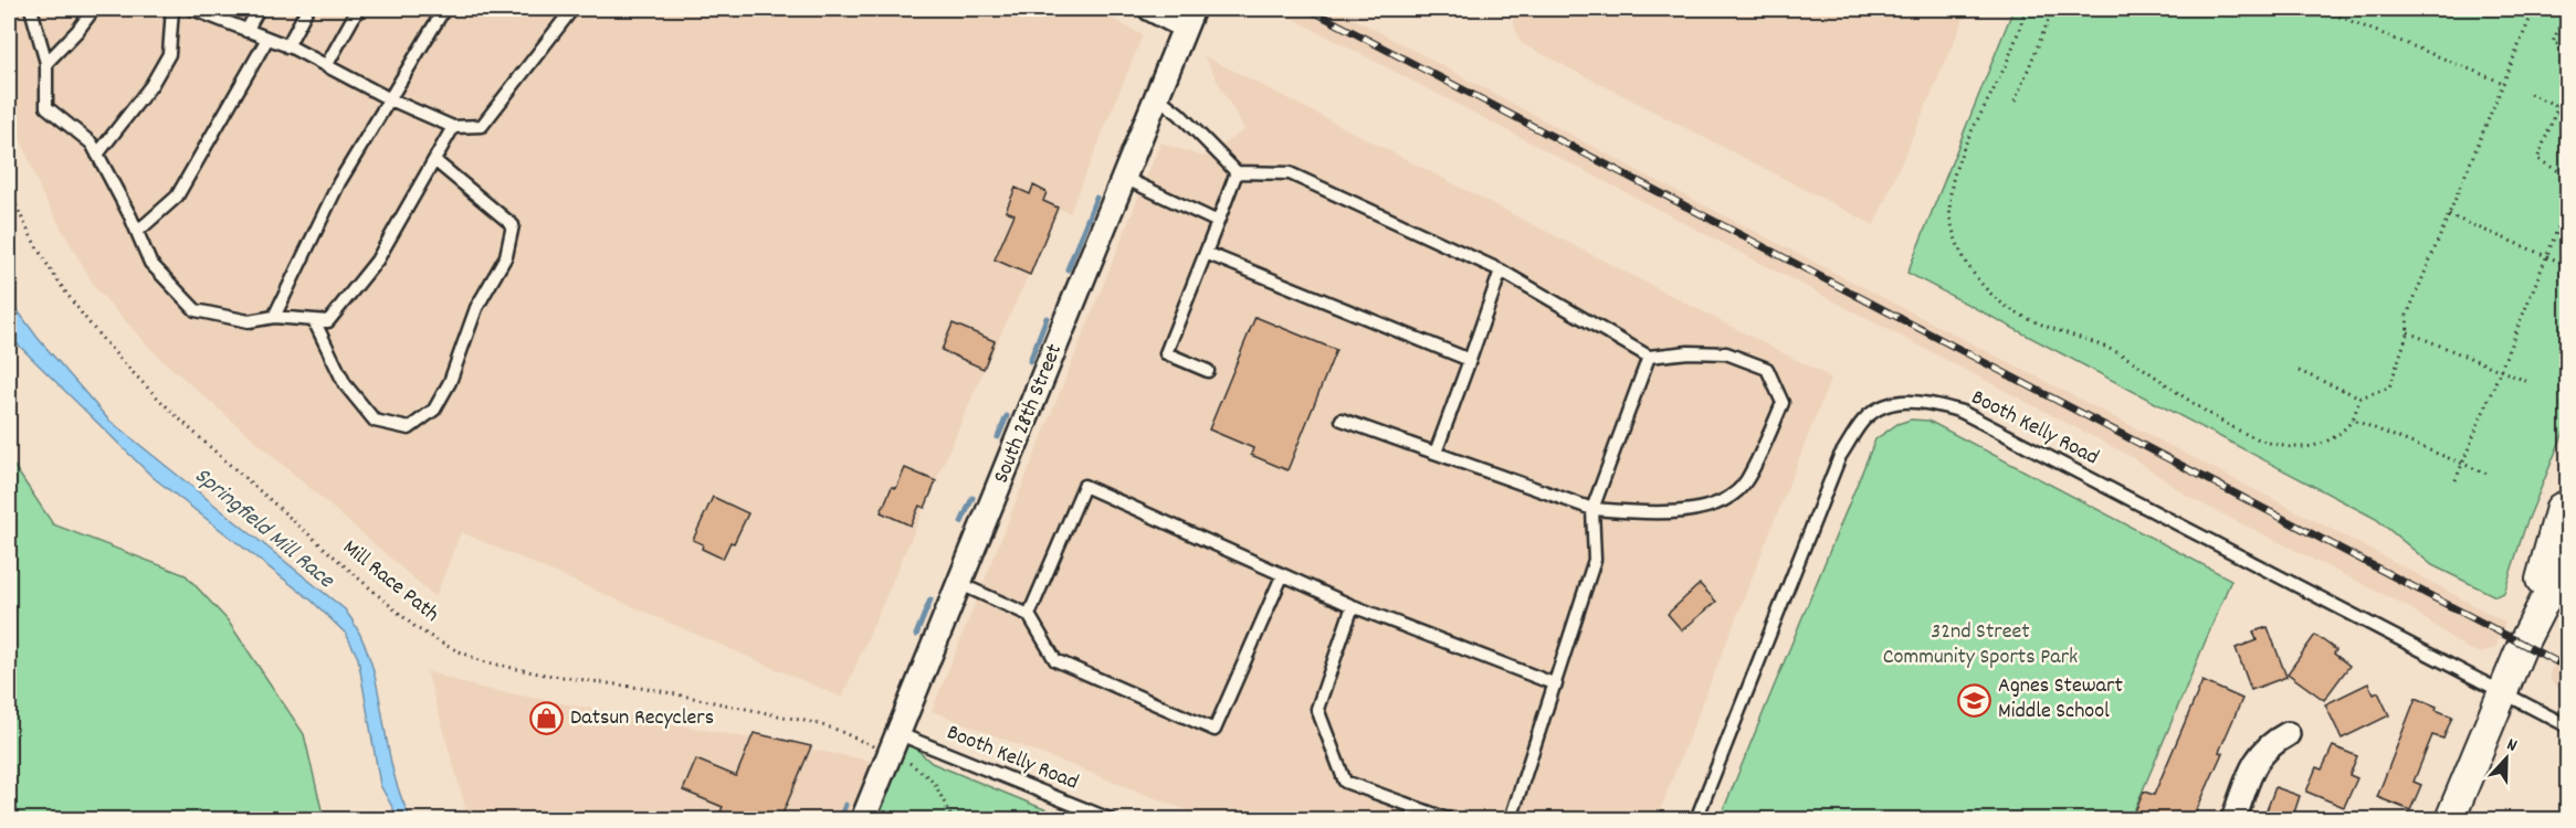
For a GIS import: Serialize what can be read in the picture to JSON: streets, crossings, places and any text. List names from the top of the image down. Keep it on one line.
{"streets":{"street":["South 28th Street"],"lane":["Booth Kelly Road"],"path":["Mill Race Path"]},"crossings":[["South 28th Street","Booth Kelly Road"],["South 28th Street","Mill Race Path"],["Booth Kelly Road","Mill Race Path"]],"water":["Springfield Mill Race"],"parks":["32nd Street Community Sports Park"],"places":{"school or university":["Agnes Stewart Middle School"],"shop":["Datsun Recyclers"]},"north":"top"}
